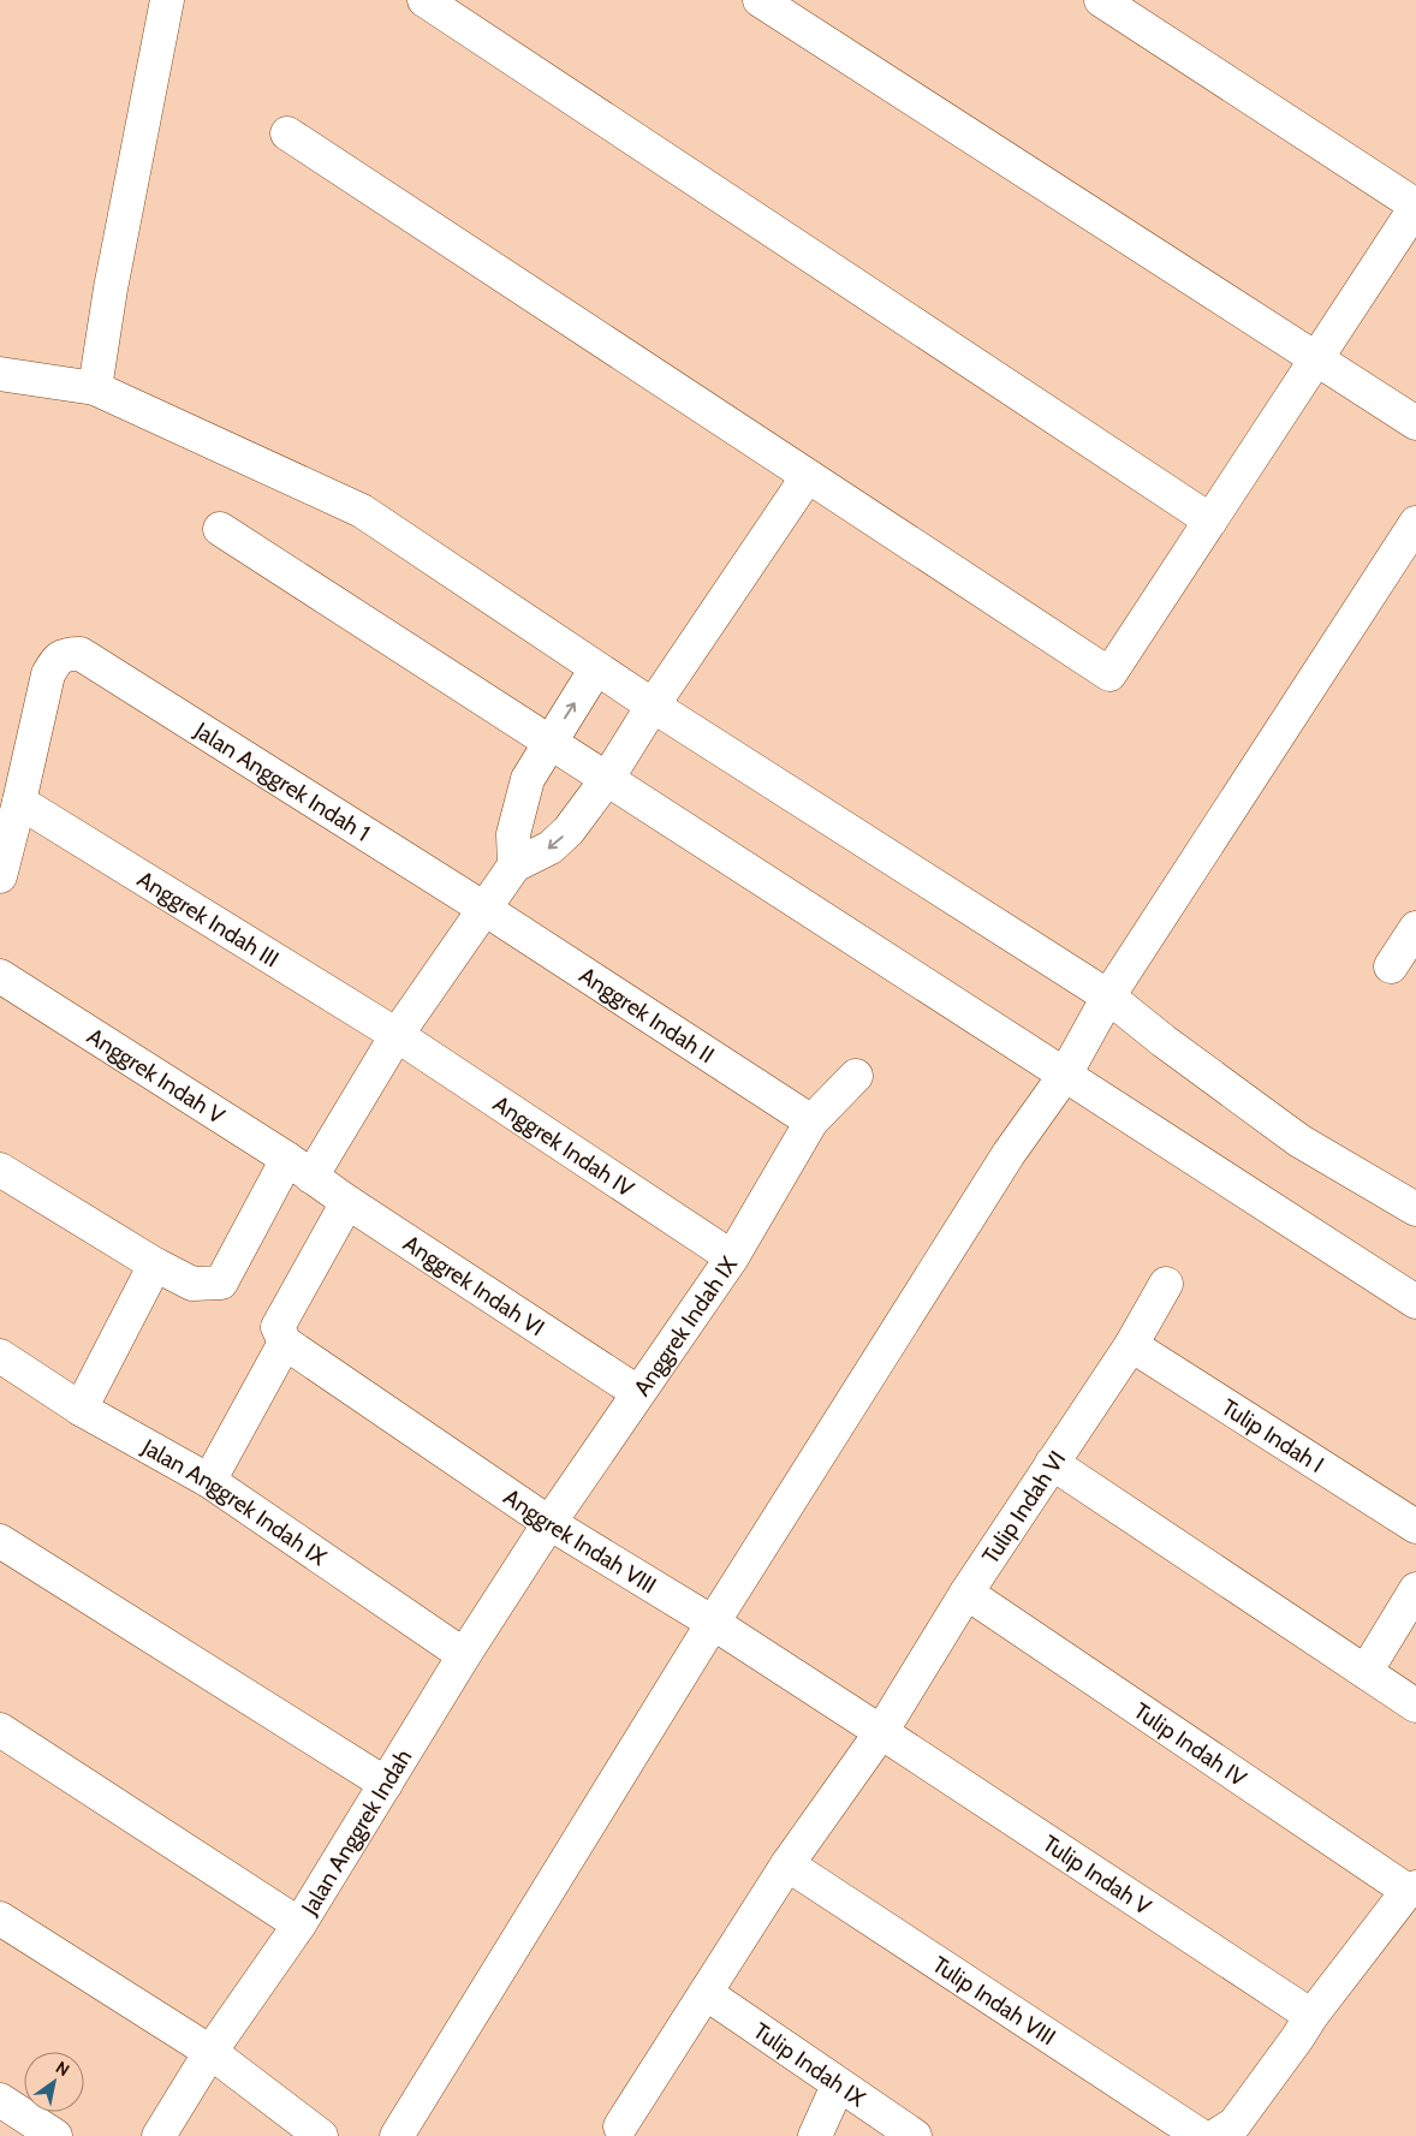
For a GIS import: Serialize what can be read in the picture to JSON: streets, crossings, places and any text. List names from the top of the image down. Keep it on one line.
{"streets":{"street":["Jalan Anggrek Indah 1","Anggrek Indah III","Anggrek Indah II","Anggrek Indah V","Anggrek Indah IV","Anggrek Indah VI","Anggrek Indah IX","Tulip Indah I","Jalan Anggrek Indah IX","Tulip Indah VI","Anggrek Indah VIII","Tulip Indah IV","Jalan Anggrek Indah","Tulip Indah V","Tulip Indah VIII","Tulip Indah IX"]},"crossings":[["Jalan Anggrek Indah 1","Anggrek Indah III"],["Jalan Anggrek Indah 1","Anggrek Indah II"],["Anggrek Indah III","Anggrek Indah IV"],["Anggrek Indah II","Anggrek Indah IX"],["Anggrek Indah V","Anggrek Indah VI"],["Anggrek Indah IV","Anggrek Indah IX"],["Anggrek Indah VI","Anggrek Indah IX"],["Anggrek Indah IX","Anggrek Indah VIII"],["Anggrek Indah IX","Jalan Anggrek Indah"],["Tulip Indah I","Tulip Indah VI"],["Jalan Anggrek Indah IX","Jalan Anggrek Indah"],["Tulip Indah VI","Anggrek Indah VIII"],["Tulip Indah VI","Tulip Indah IV"],["Tulip Indah VI","Tulip Indah V"],["Tulip Indah VI","Tulip Indah VIII"],["Tulip Indah VI","Tulip Indah IX"],["Anggrek Indah VIII","Jalan Anggrek Indah"],["Anggrek Indah VIII","Tulip Indah V"]],"north":"top right"}
